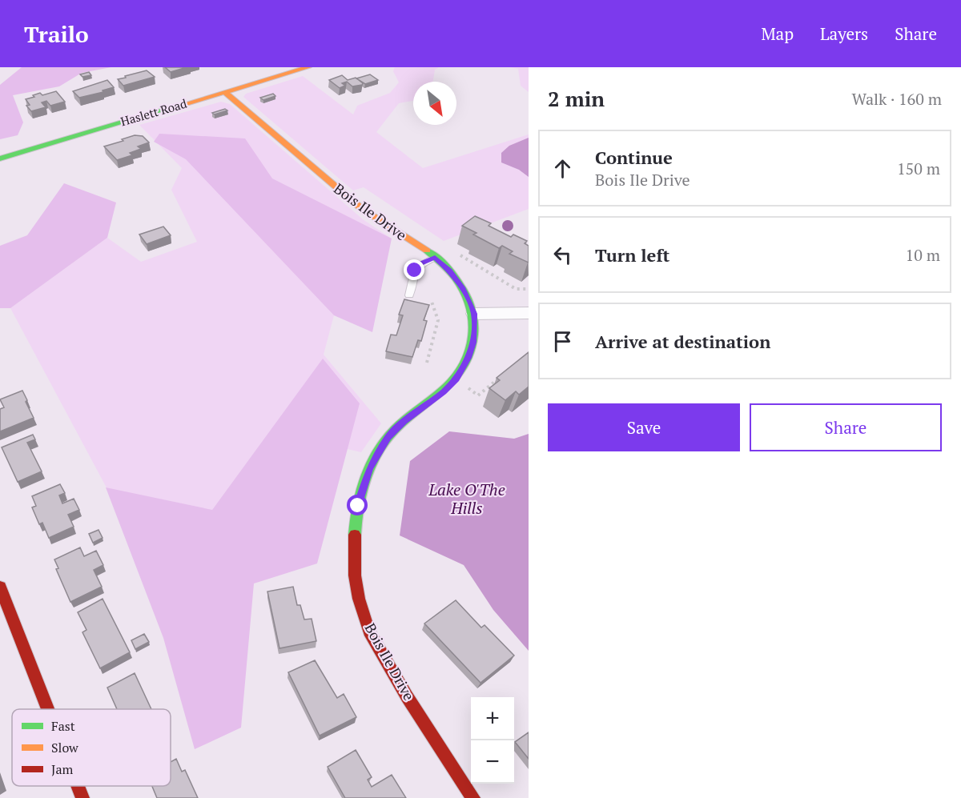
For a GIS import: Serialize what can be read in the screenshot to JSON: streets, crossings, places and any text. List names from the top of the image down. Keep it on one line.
{"streets":{"street":["Haslett Road","Bois Ile Drive"]},"crossings":[["Haslett Road","Bois Ile Drive"]],"water":["Lake O'The Hills"],"legend":["Fast","Slow","Jam"],"north":"bottom right","page":{"header":"Trailo","nav":["Map","Layers","Share"],"heading":["2 min","Walk · 160 m"],"list":[["Continue","Bois Ile Drive","150 m"],["Turn left","10 m"],"Arrive at destination"],"buttons":["Save","Share"],"map_buttons":["+","−"]}}
